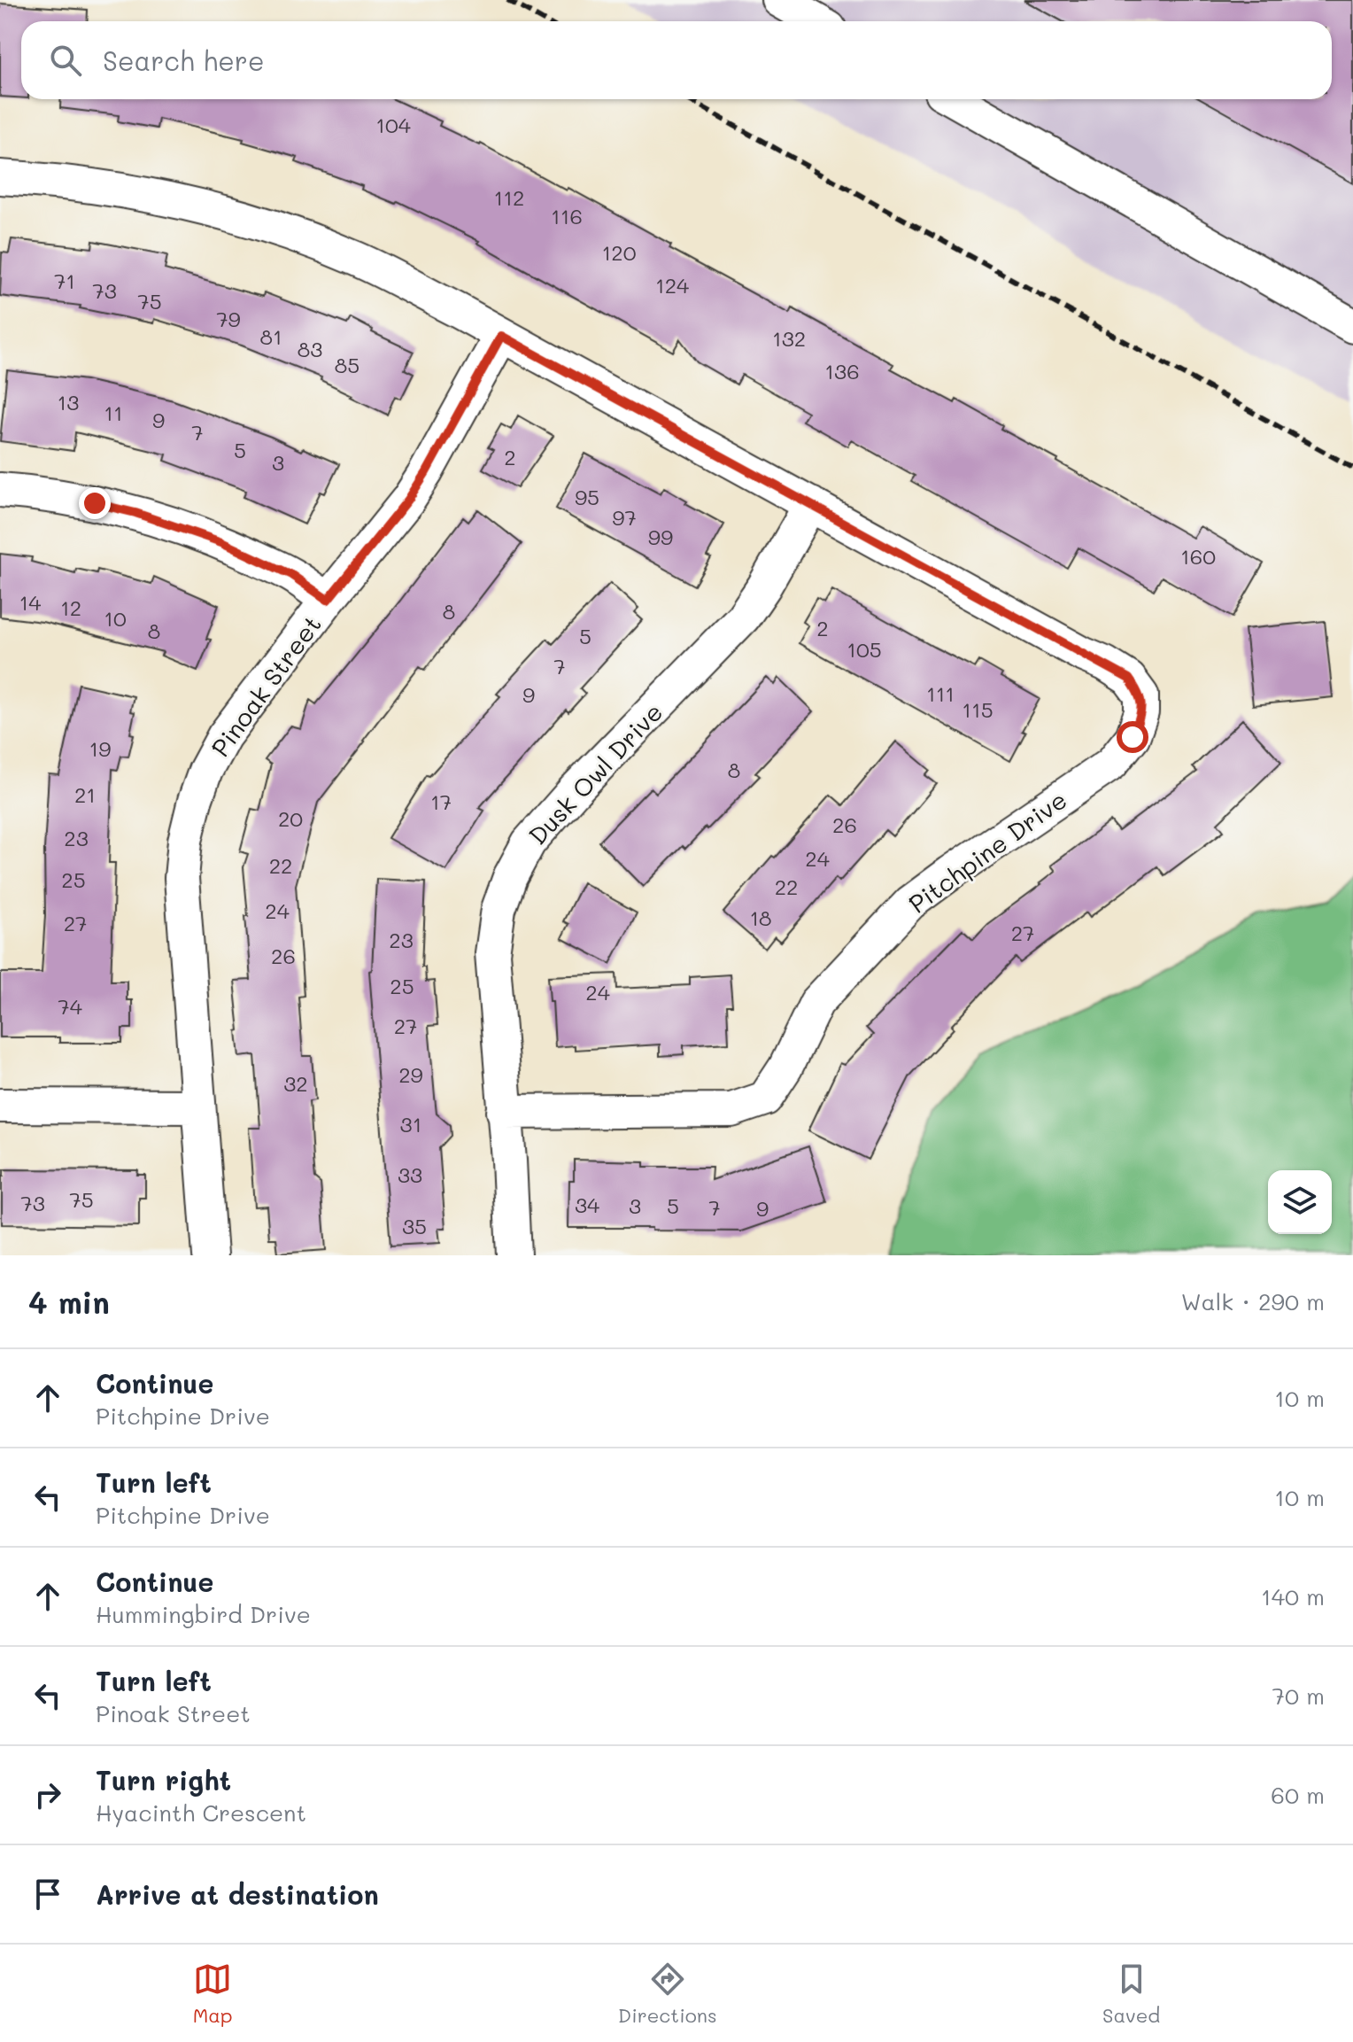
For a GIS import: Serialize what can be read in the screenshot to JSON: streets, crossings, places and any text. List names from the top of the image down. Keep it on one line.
{"streets":{"street":["Pinoak Street","Dusk Owl Drive","Pitchpine Drive"]},"crossings":[["Pinoak Street","Pitchpine Drive"],["Dusk Owl Drive","Pitchpine Drive"]],"house_numbers":["104","112","116","120","71","124","73","75","79","81","132","83","85","136","13","11","9","7","5","2","3","95","97","99","160","14","12","8","10","2","8","5","105","7","111","9","115","19","8","21","17","20","26","23","24","22","25","22","24","18","27","27","23","26","25","24","74","27","29","32","31","33","75","73","34","3","5","7","9","35"],"page":{"search":"Search here","heading":["4 min","Walk · 290 m"],"list":[["Continue","Pitchpine Drive","10 m"],["Turn left","Pitchpine Drive","10 m"],["Continue","Hummingbird Drive","140 m"],["Turn left","Pinoak Street","70 m"],["Turn right","Hyacinth Crescent","60 m"],"Arrive at destination"],"nav":["Map","Directions","Saved"]}}
